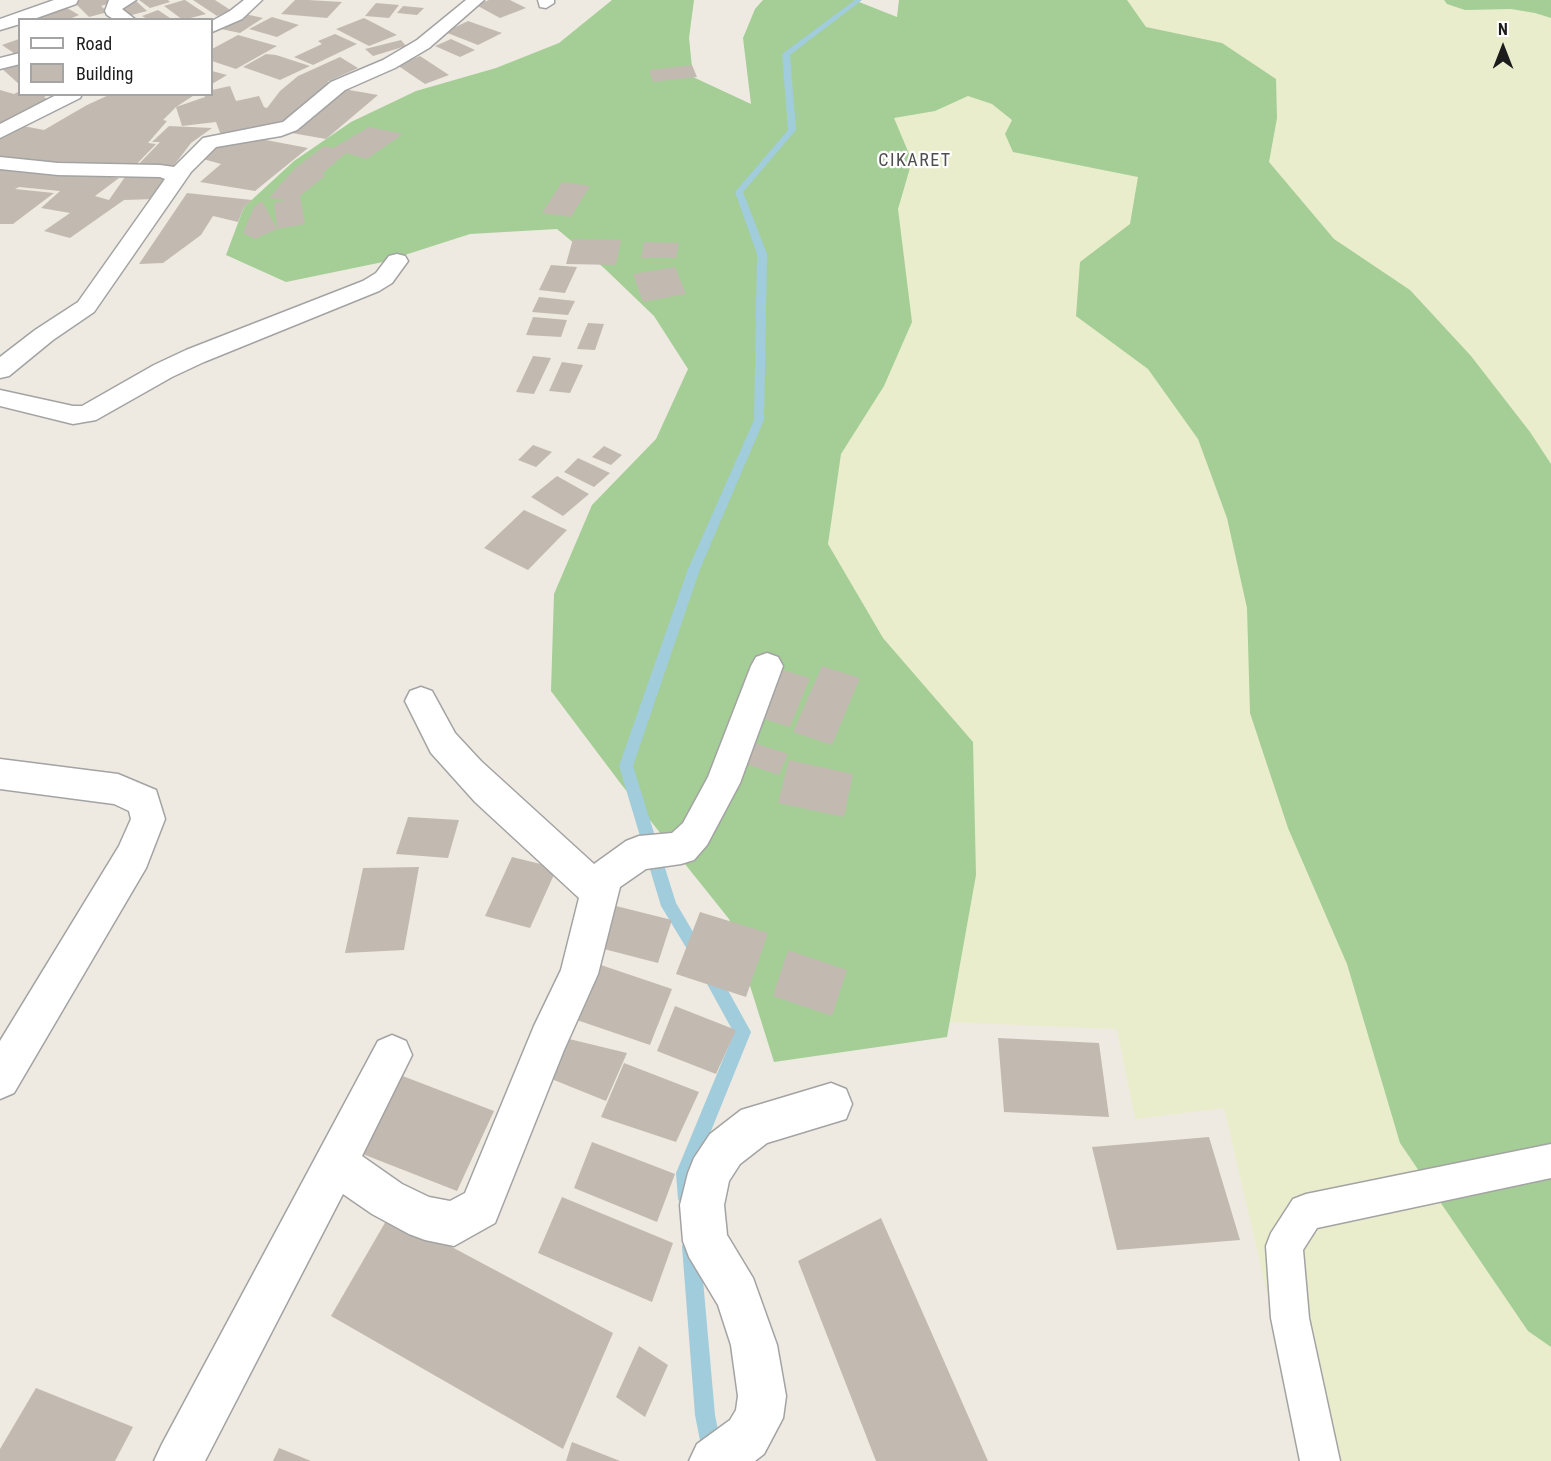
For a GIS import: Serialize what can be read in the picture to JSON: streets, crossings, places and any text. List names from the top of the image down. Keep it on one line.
{"districts":["CIKARET"],"legend":["Road","Building"],"north":"top"}
